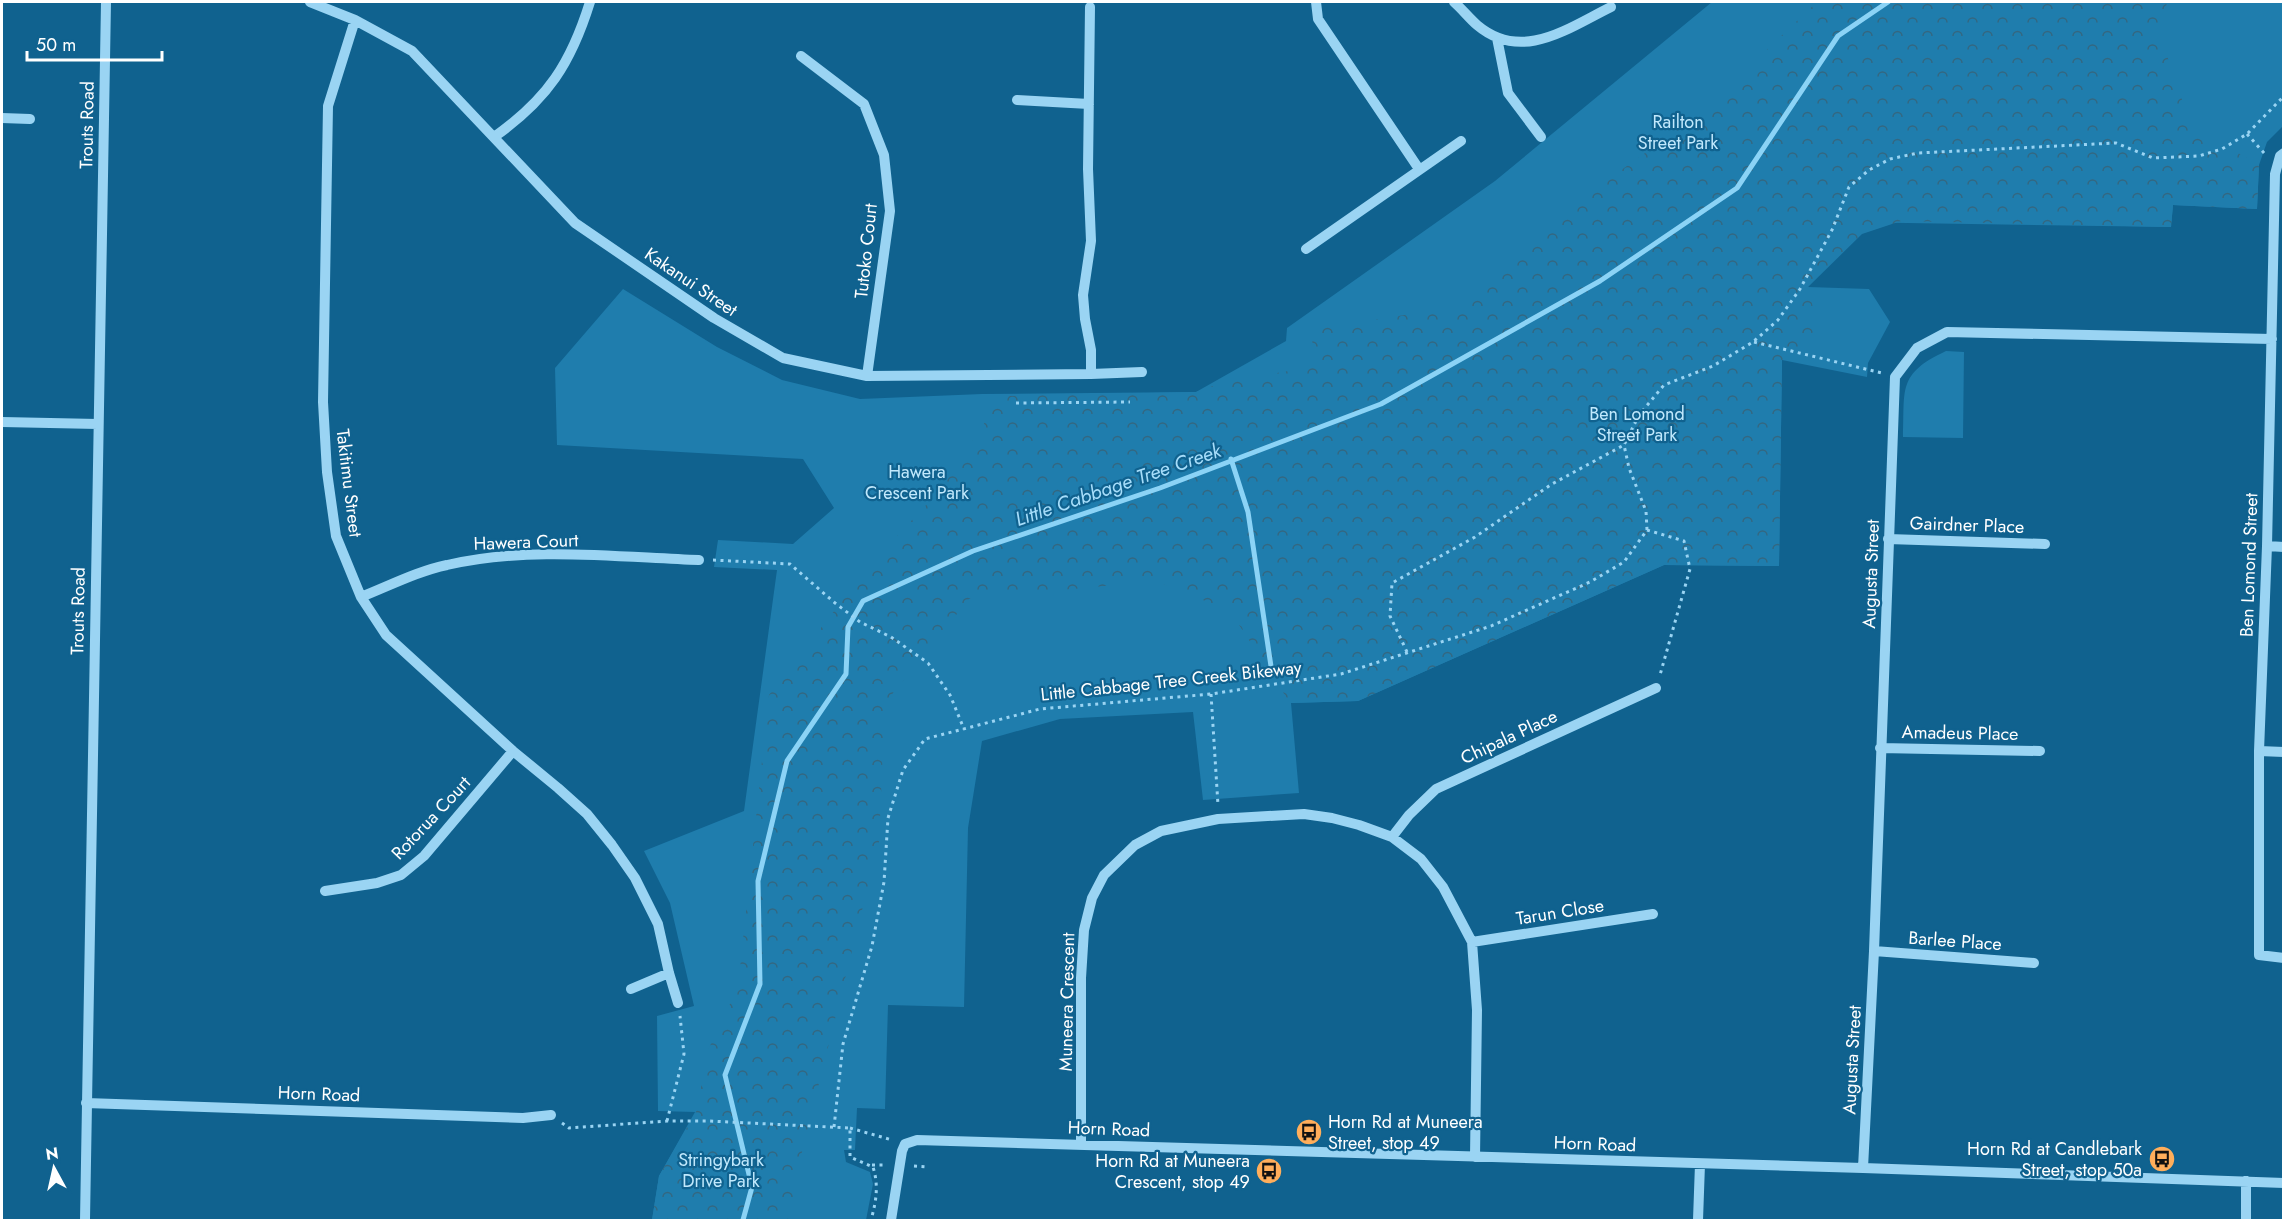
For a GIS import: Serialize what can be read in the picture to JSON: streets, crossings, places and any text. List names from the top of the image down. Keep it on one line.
{"streets":{"street":["Trouts Road","Tutoko Court","Kakanui Street","Takitimu Street","Gairdner Place","Hawera Court","Ben Lomond Street","Augusta Street","Amadeus Place","Chipala Place","Rotorua Court","Tarun Close","Barlee Place","Muneera Crescent","Horn Road"],"path":["Little Cabbage Tree Creek Bikeway"]},"crossings":[["Trouts Road","Horn Road"],["Tutoko Court","Kakanui Street"],["Kakanui Street","Takitimu Street"],["Takitimu Street","Hawera Court"],["Takitimu Street","Rotorua Court"],["Gairdner Place","Augusta Street"],["Augusta Street","Amadeus Place"],["Augusta Street","Barlee Place"],["Augusta Street","Horn Road"],["Chipala Place","Muneera Crescent"],["Tarun Close","Muneera Crescent"],["Muneera Crescent","Horn Road"]],"water":["Little Cabbage Tree Creek"],"parks":["Railton Street Park","Ben Lomond Street Park","Hawera Crescent Park","Stringybark Drive Park"],"places":{"bus stop":["Horn Rd at Muneera Street, stop 49","Horn Rd at Candlebark Street, stop 50a","Horn Rd at Muneera Crescent, stop 49"]},"scale_bar":"50 m","north":"top"}
